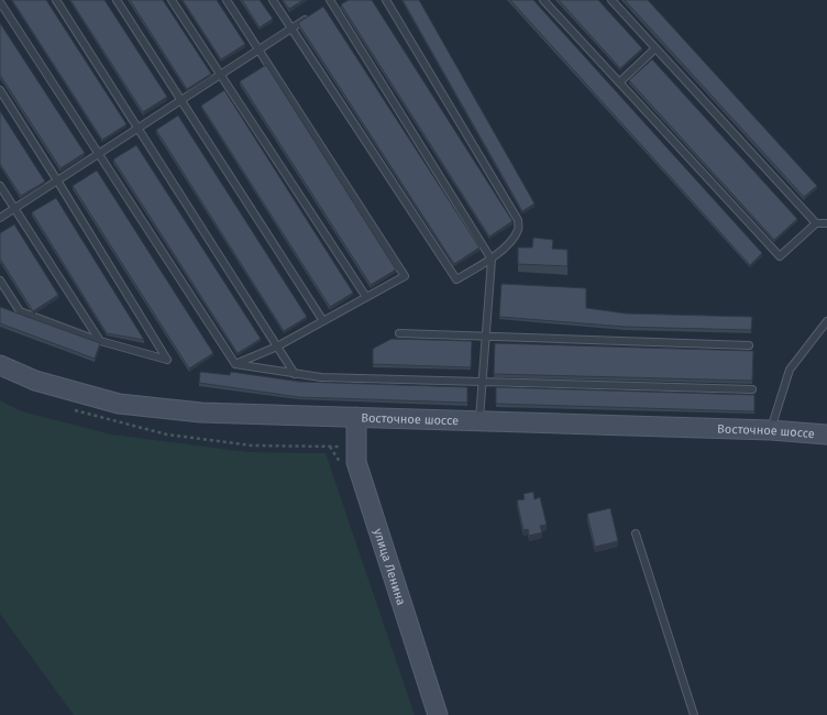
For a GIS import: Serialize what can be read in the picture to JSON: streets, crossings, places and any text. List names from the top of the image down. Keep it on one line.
{"streets":{"main road":["Восточное шоссе","улица Ленина"]},"crossings":[["Восточное шоссе","улица Ленина"]]}
